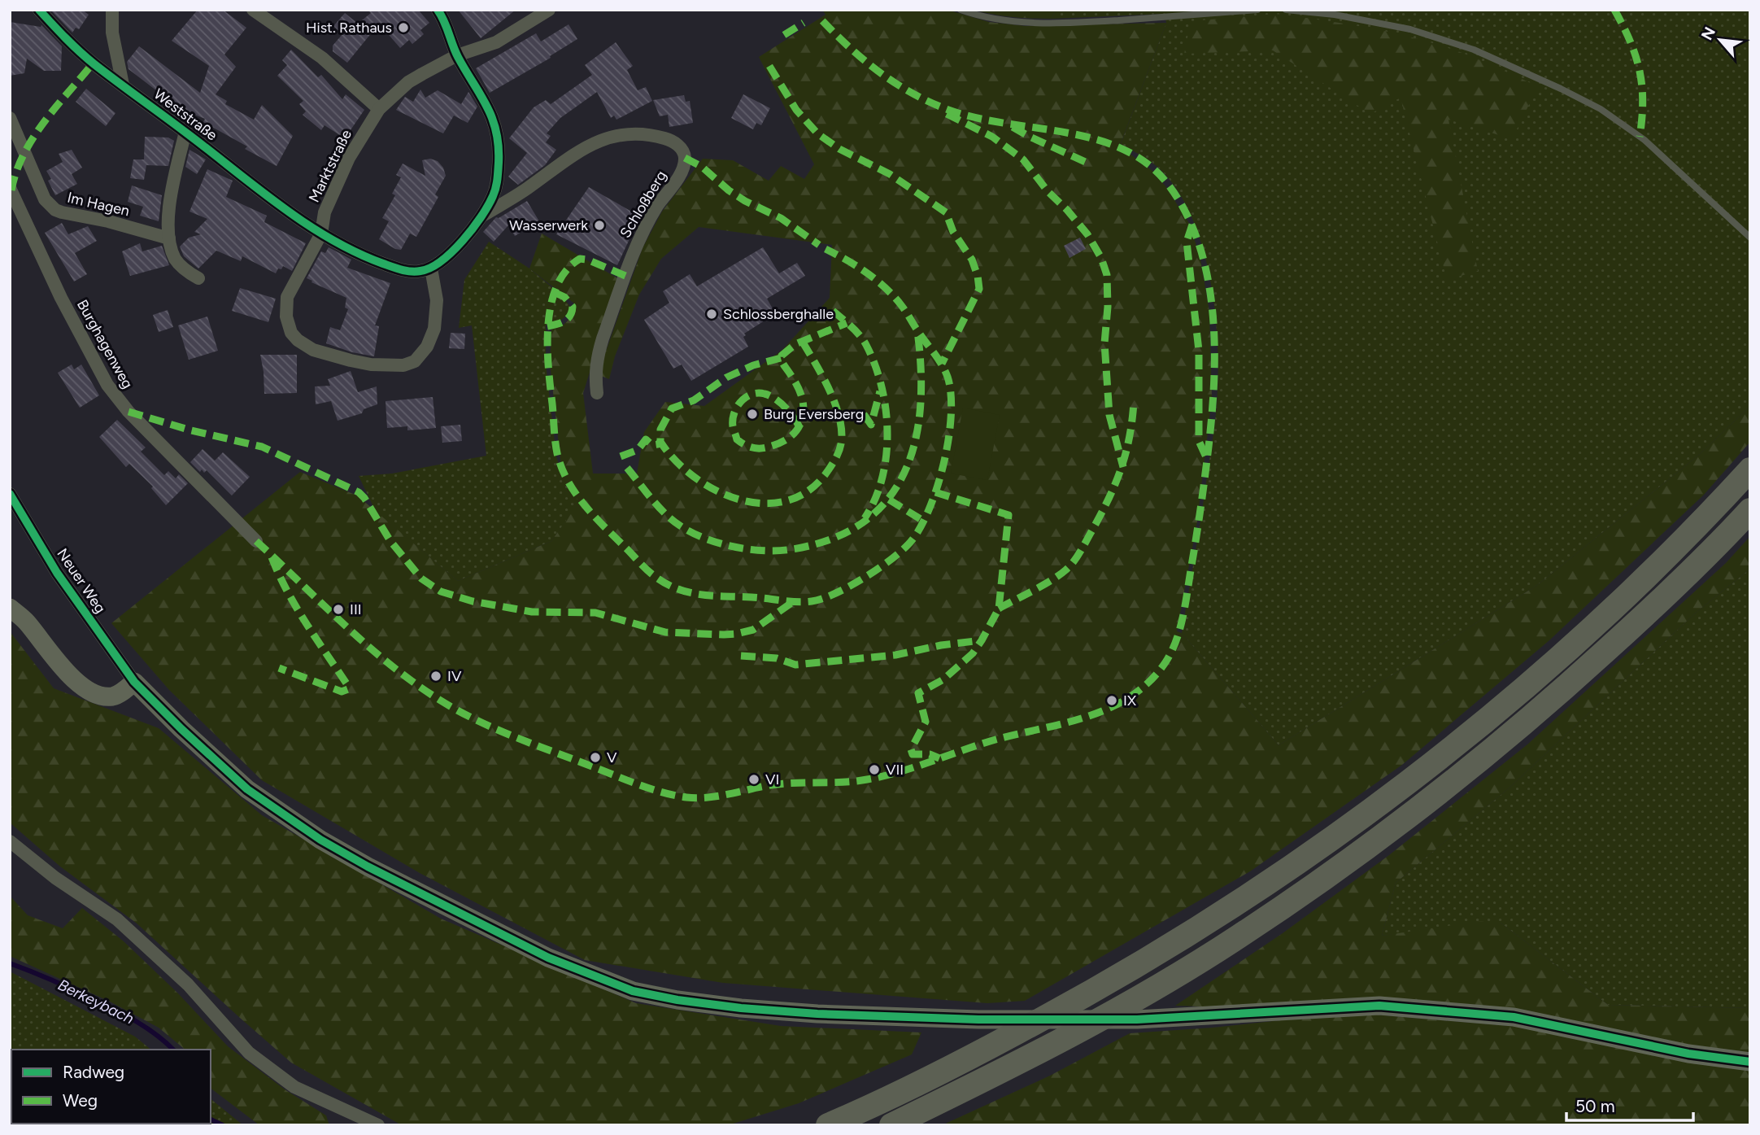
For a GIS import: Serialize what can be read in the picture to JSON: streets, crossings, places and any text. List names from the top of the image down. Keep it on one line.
{"streets":{"street":["Weststraße","Marktstraße","Im Hagen","Schloßberg","Burghagenweg","Neuer Weg"]},"crossings":[["Weststraße","Marktstraße"],["Weststraße","Schloßberg"],["Marktstraße","Schloßberg"]],"water":["Berkeybach"],"places":["Hist. Rathaus","Wasserwerk","Schlossberghalle","Burg Eversberg","III","IV","IX","V","VII","VI"],"legend":["Radweg","Weg"],"scale_bar":"50 m","north":"top left"}
